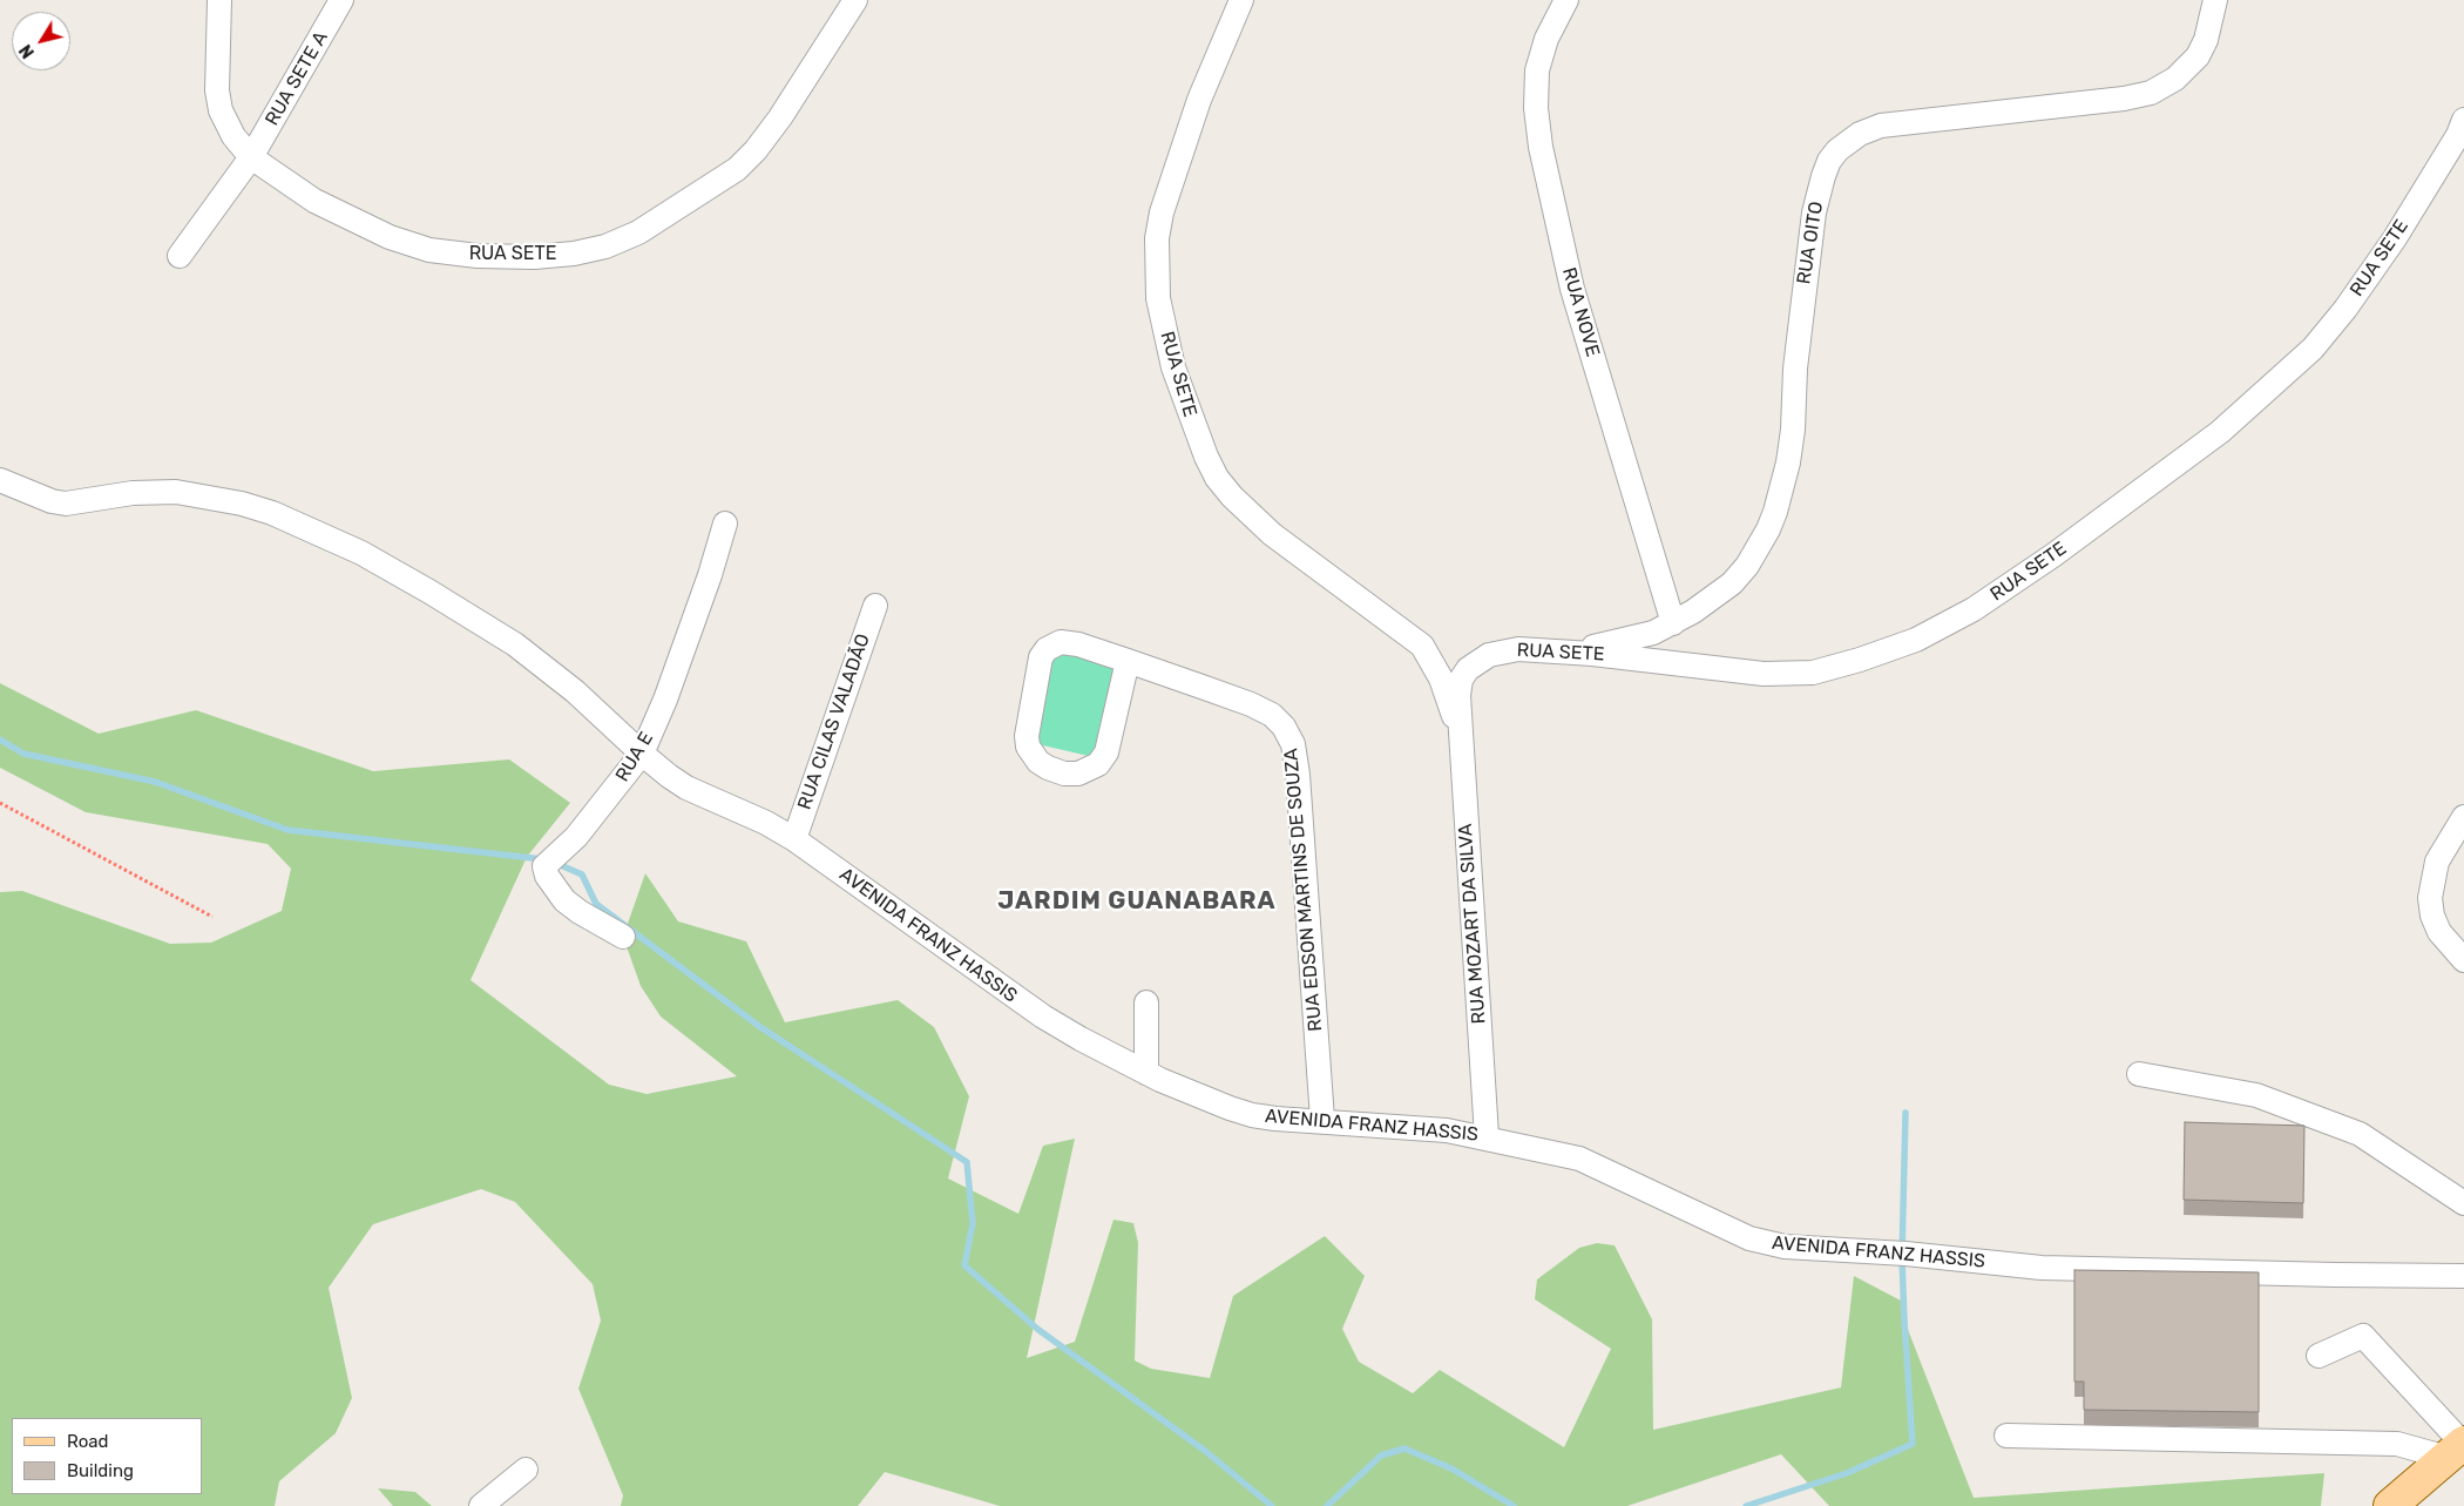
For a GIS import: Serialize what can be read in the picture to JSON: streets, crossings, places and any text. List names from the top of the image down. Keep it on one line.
{"streets":{"street":["RUA SETE A","RUA OITO","RUA SETE","RUA NOVE","RUA CILAS VALADÃO","RUA E","RUA EDSON MARTINS DE SOUZA","RUA MOZART DA SILVA","AVENIDA FRANZ HASSIS"]},"crossings":[["RUA SETE A","RUA SETE"],["RUA OITO","RUA SETE"],["RUA OITO","RUA NOVE"],["RUA SETE","RUA MOZART DA SILVA"],["RUA CILAS VALADÃO","AVENIDA FRANZ HASSIS"],["RUA E","AVENIDA FRANZ HASSIS"],["RUA EDSON MARTINS DE SOUZA","AVENIDA FRANZ HASSIS"],["RUA MOZART DA SILVA","AVENIDA FRANZ HASSIS"]],"districts":["JARDIM GUANABARA"],"legend":["Road","Building"],"north":"bottom left"}
